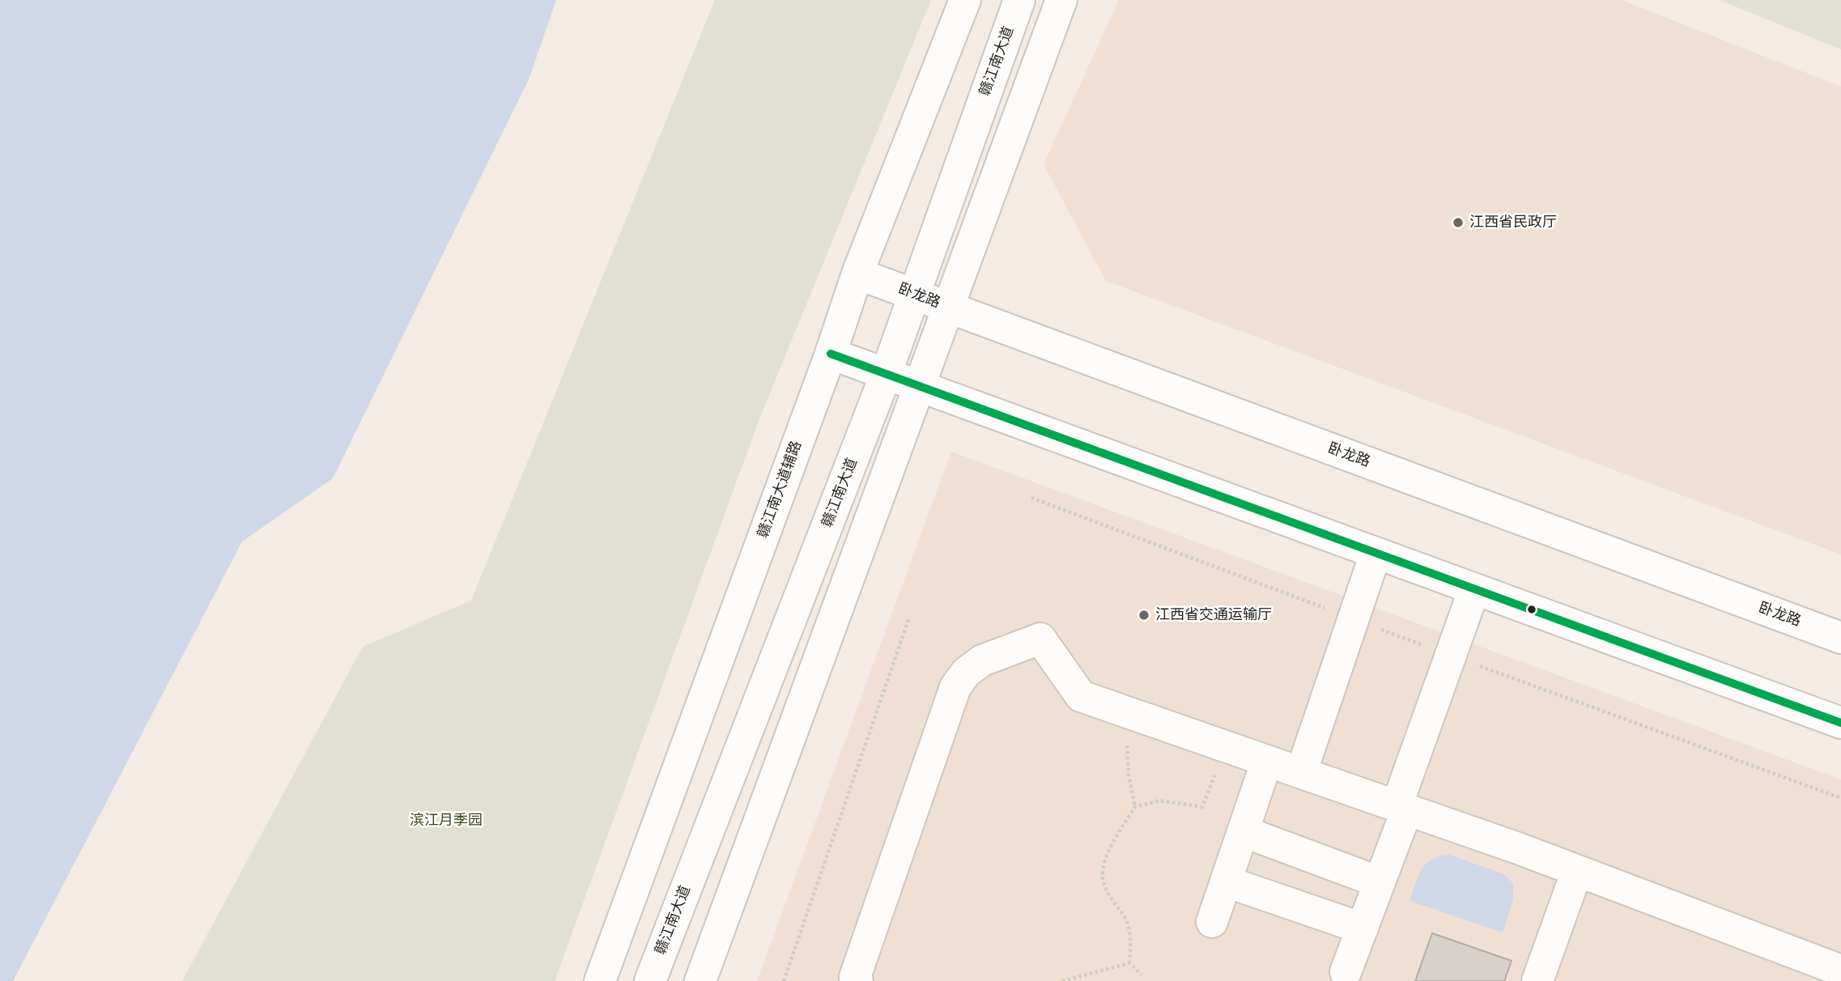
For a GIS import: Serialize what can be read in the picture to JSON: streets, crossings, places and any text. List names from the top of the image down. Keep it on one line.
{"streets":{"main road":["赣江南大道","卧龙路","赣江南大道辅路"]},"crossings":[["赣江南大道","卧龙路"],["卧龙路","赣江南大道辅路"]],"parks":["滨江月季园"],"places":["江西省民政厅","江西省交通运输厅"]}
